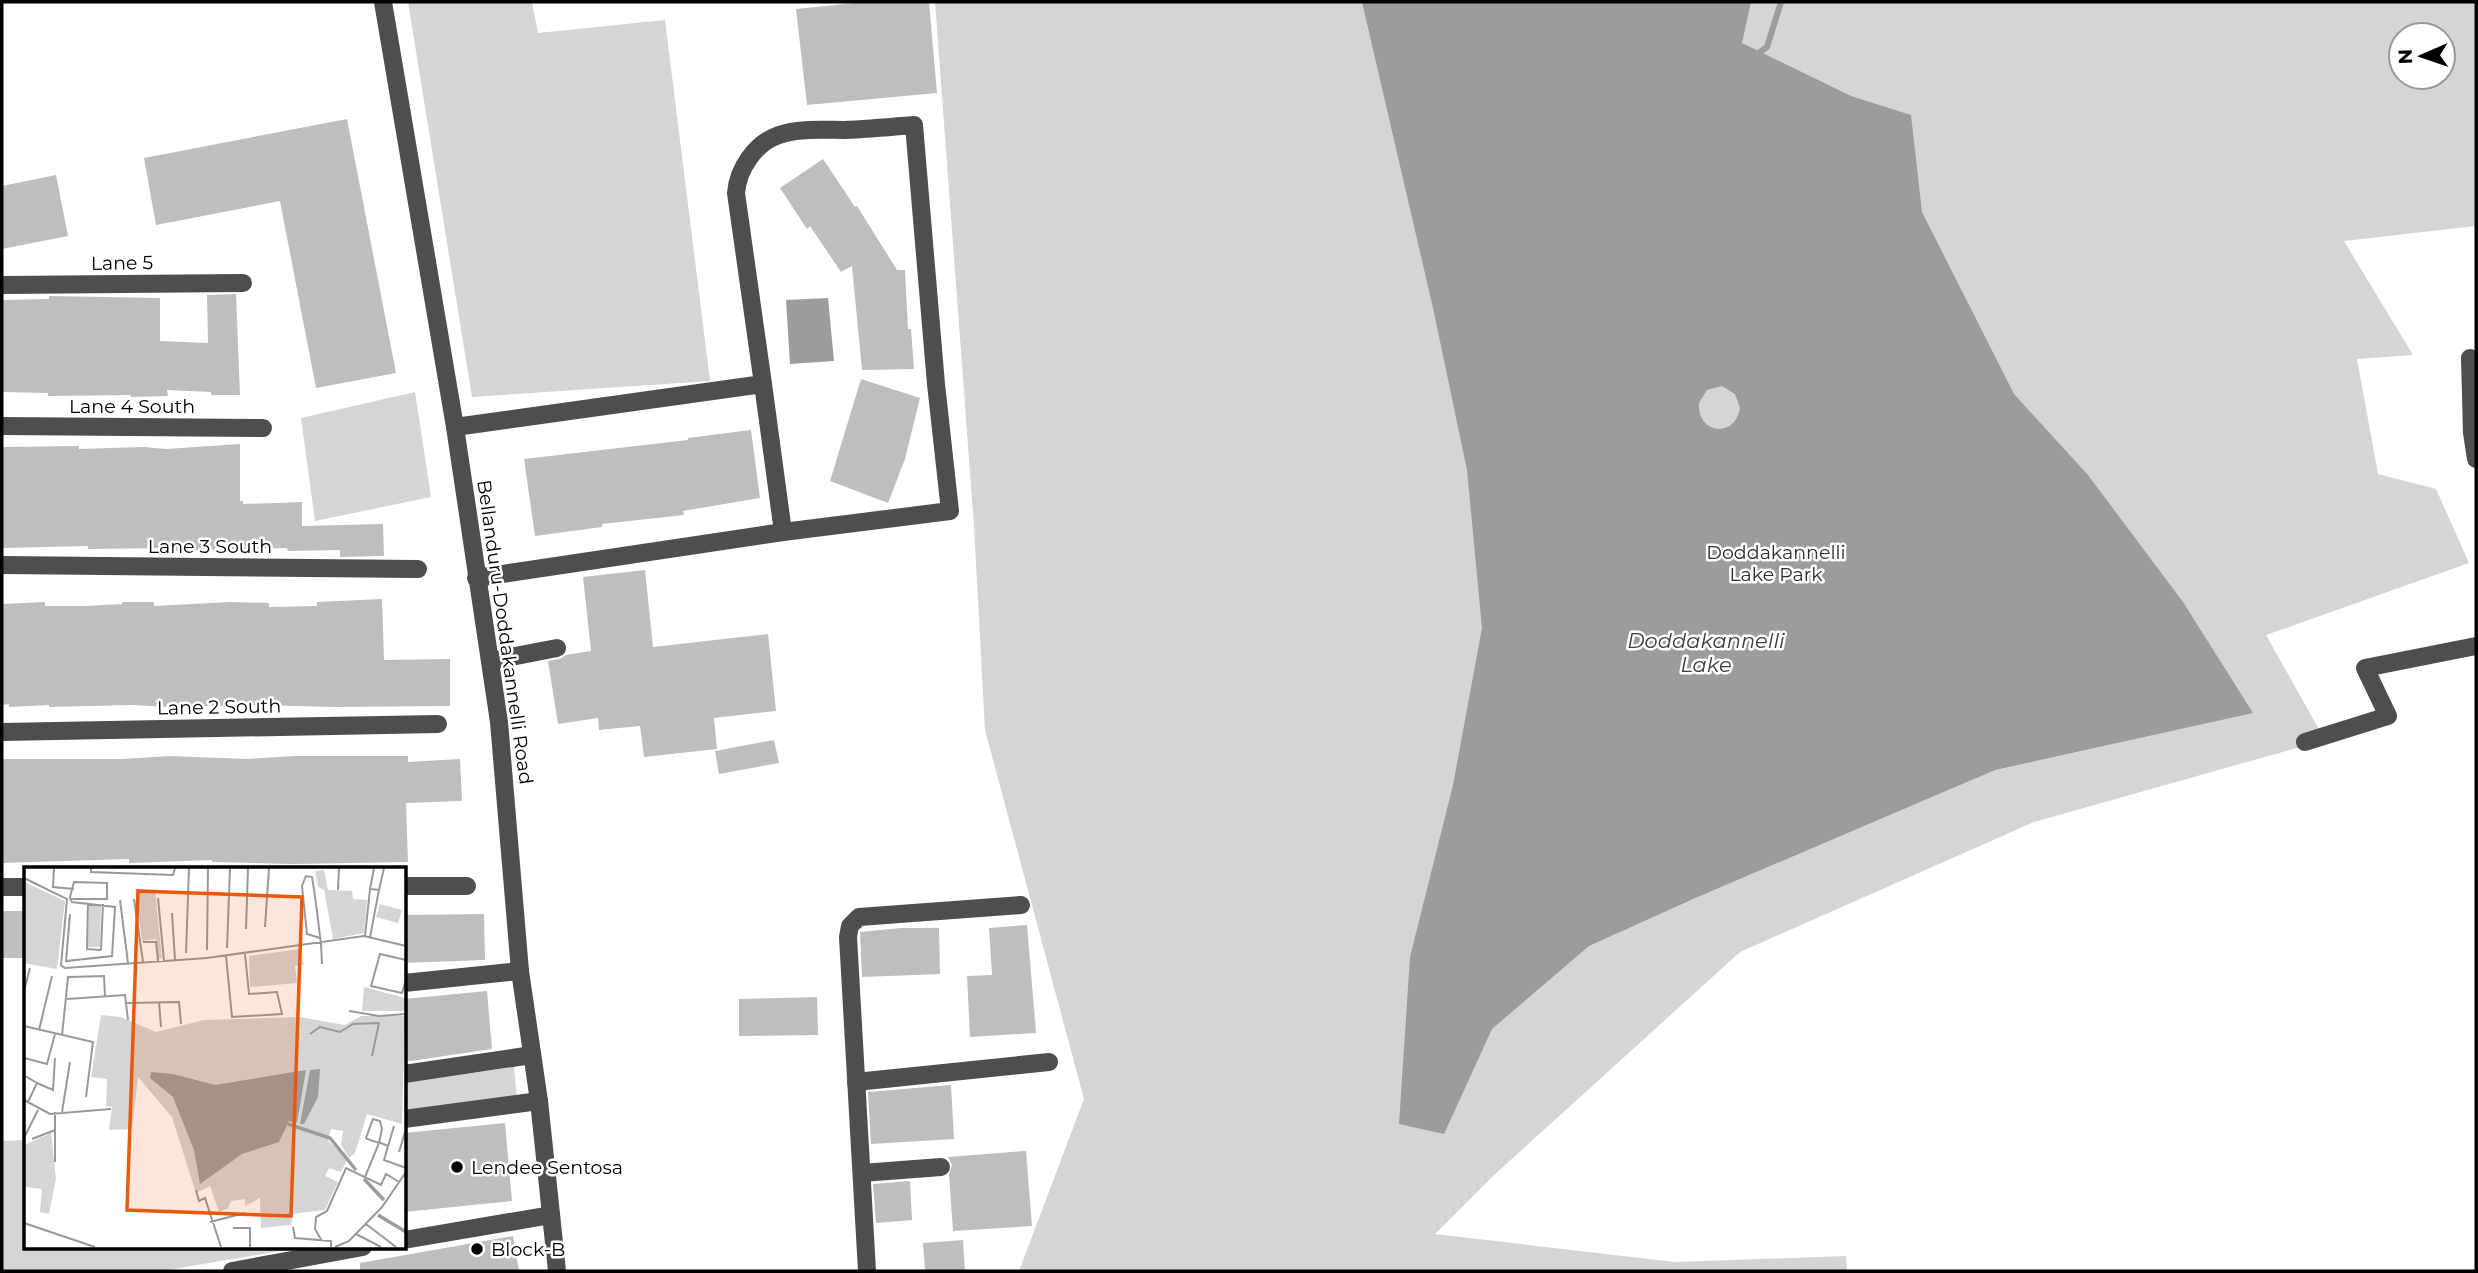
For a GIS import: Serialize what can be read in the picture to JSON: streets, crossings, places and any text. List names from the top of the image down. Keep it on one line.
{"streets":{"street":["Lane 5","Lane 4 South","Lane 3 South","Bellanduru-Doddakannelli Road","Lane 2 South"]},"water":["Doddakannelli Lake"],"parks":["Doddakannelli Lake Park"],"places":["Lendee Sentosa","Block-B"],"north":"left"}
